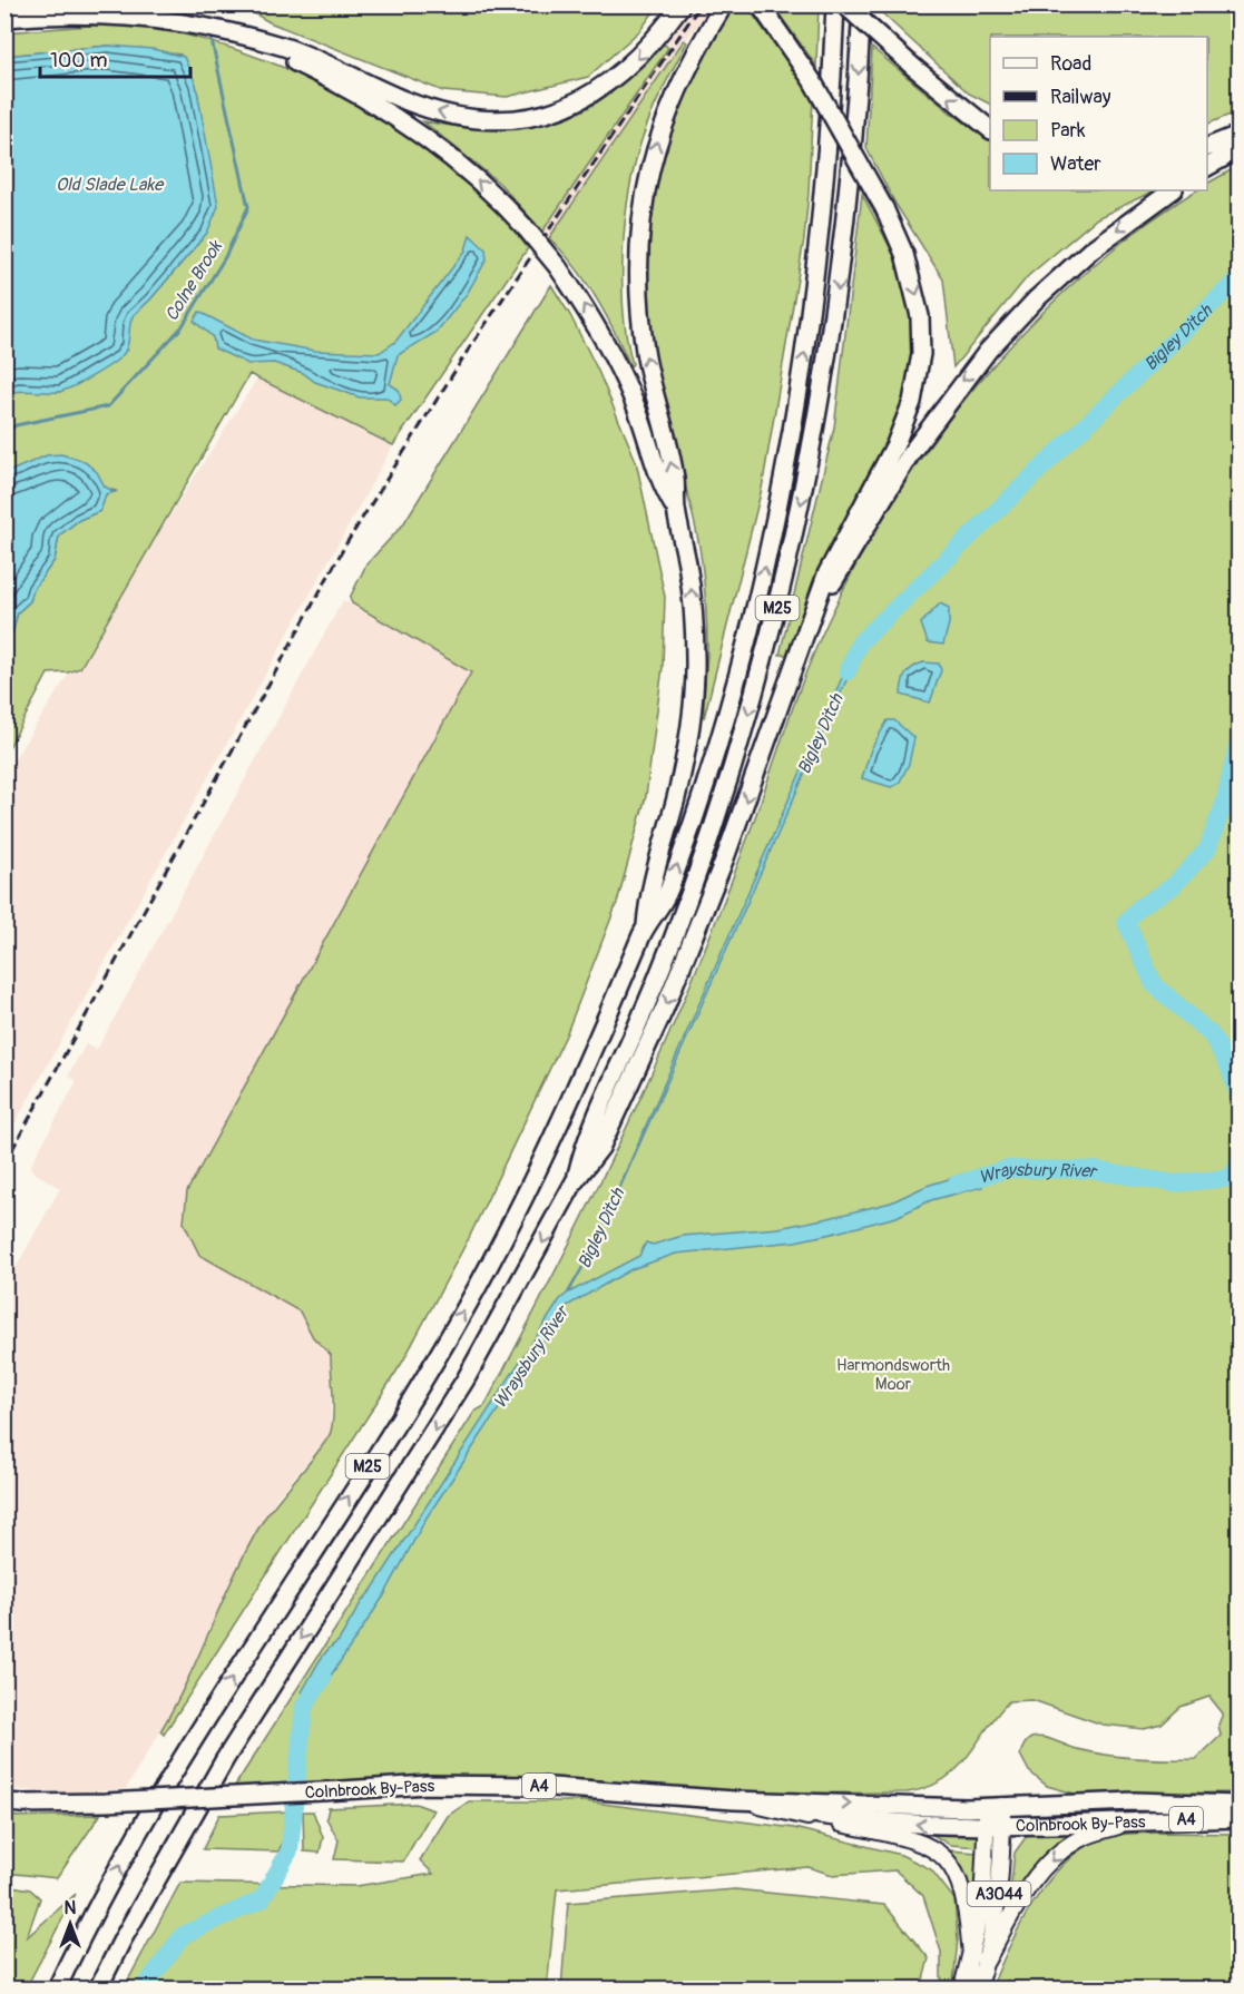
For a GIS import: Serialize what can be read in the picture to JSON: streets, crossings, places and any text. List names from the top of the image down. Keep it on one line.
{"streets":{"highway":["M25","A4","Colnbrook By-Pass"],"main road":["A3044"]},"crossings":[["A4","Colnbrook By-Pass"],["A4","A3044"],["Colnbrook By-Pass","A3044"]],"water":["Old Slade Lake","Colne Brook","Bigley Ditch","Wraysbury River"],"parks":["Harmondsworth Moor"],"legend":["Road","Railway","Park","Water"],"scale_bar":"100 m","north":"top"}
